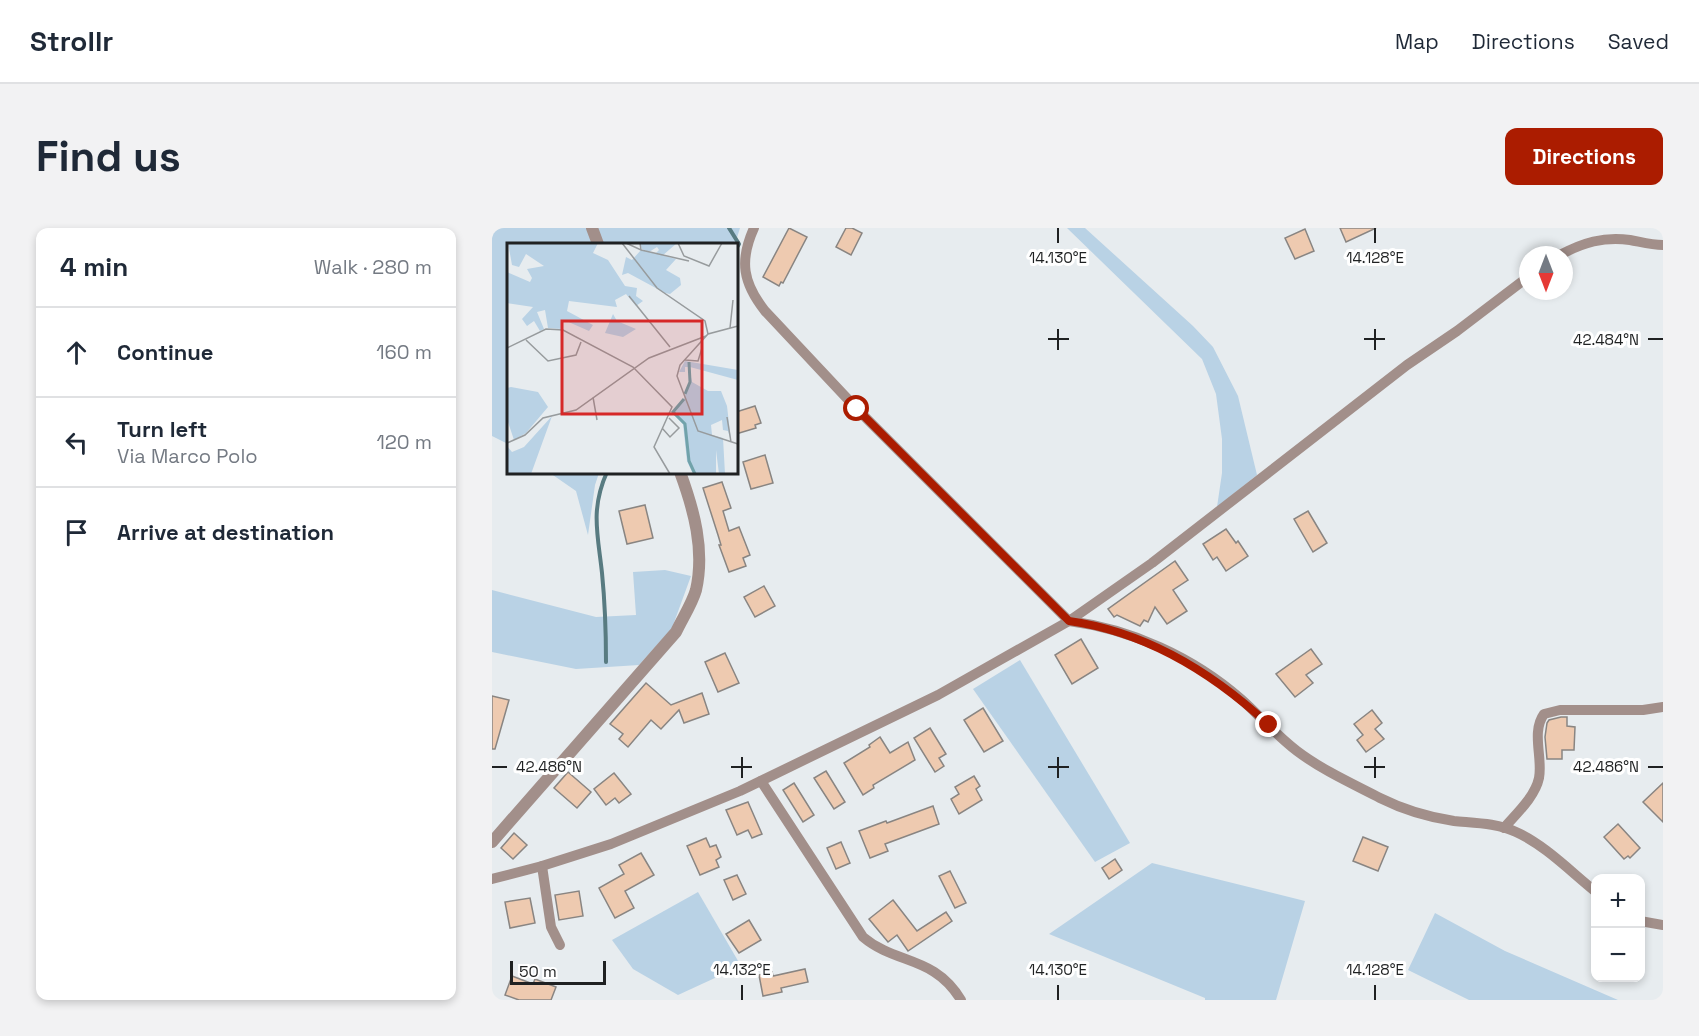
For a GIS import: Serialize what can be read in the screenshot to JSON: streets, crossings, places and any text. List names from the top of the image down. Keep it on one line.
{"scale_bar":"50 m","north":"bottom","page":{"header":"Strollr","nav":["Map","Directions","Saved"],"buttons":"Directions","title":"Find us","heading":["4 min","Walk · 280 m"],"list":[["Continue","160 m"],["Turn left","Via Marco Polo","120 m"],"Arrive at destination"],"map_buttons":["+","−"],"scale":"50 m"},"coordinates":["14.130°E","14.128°E","42.484°N","42.486°N","14.132°E"]}
